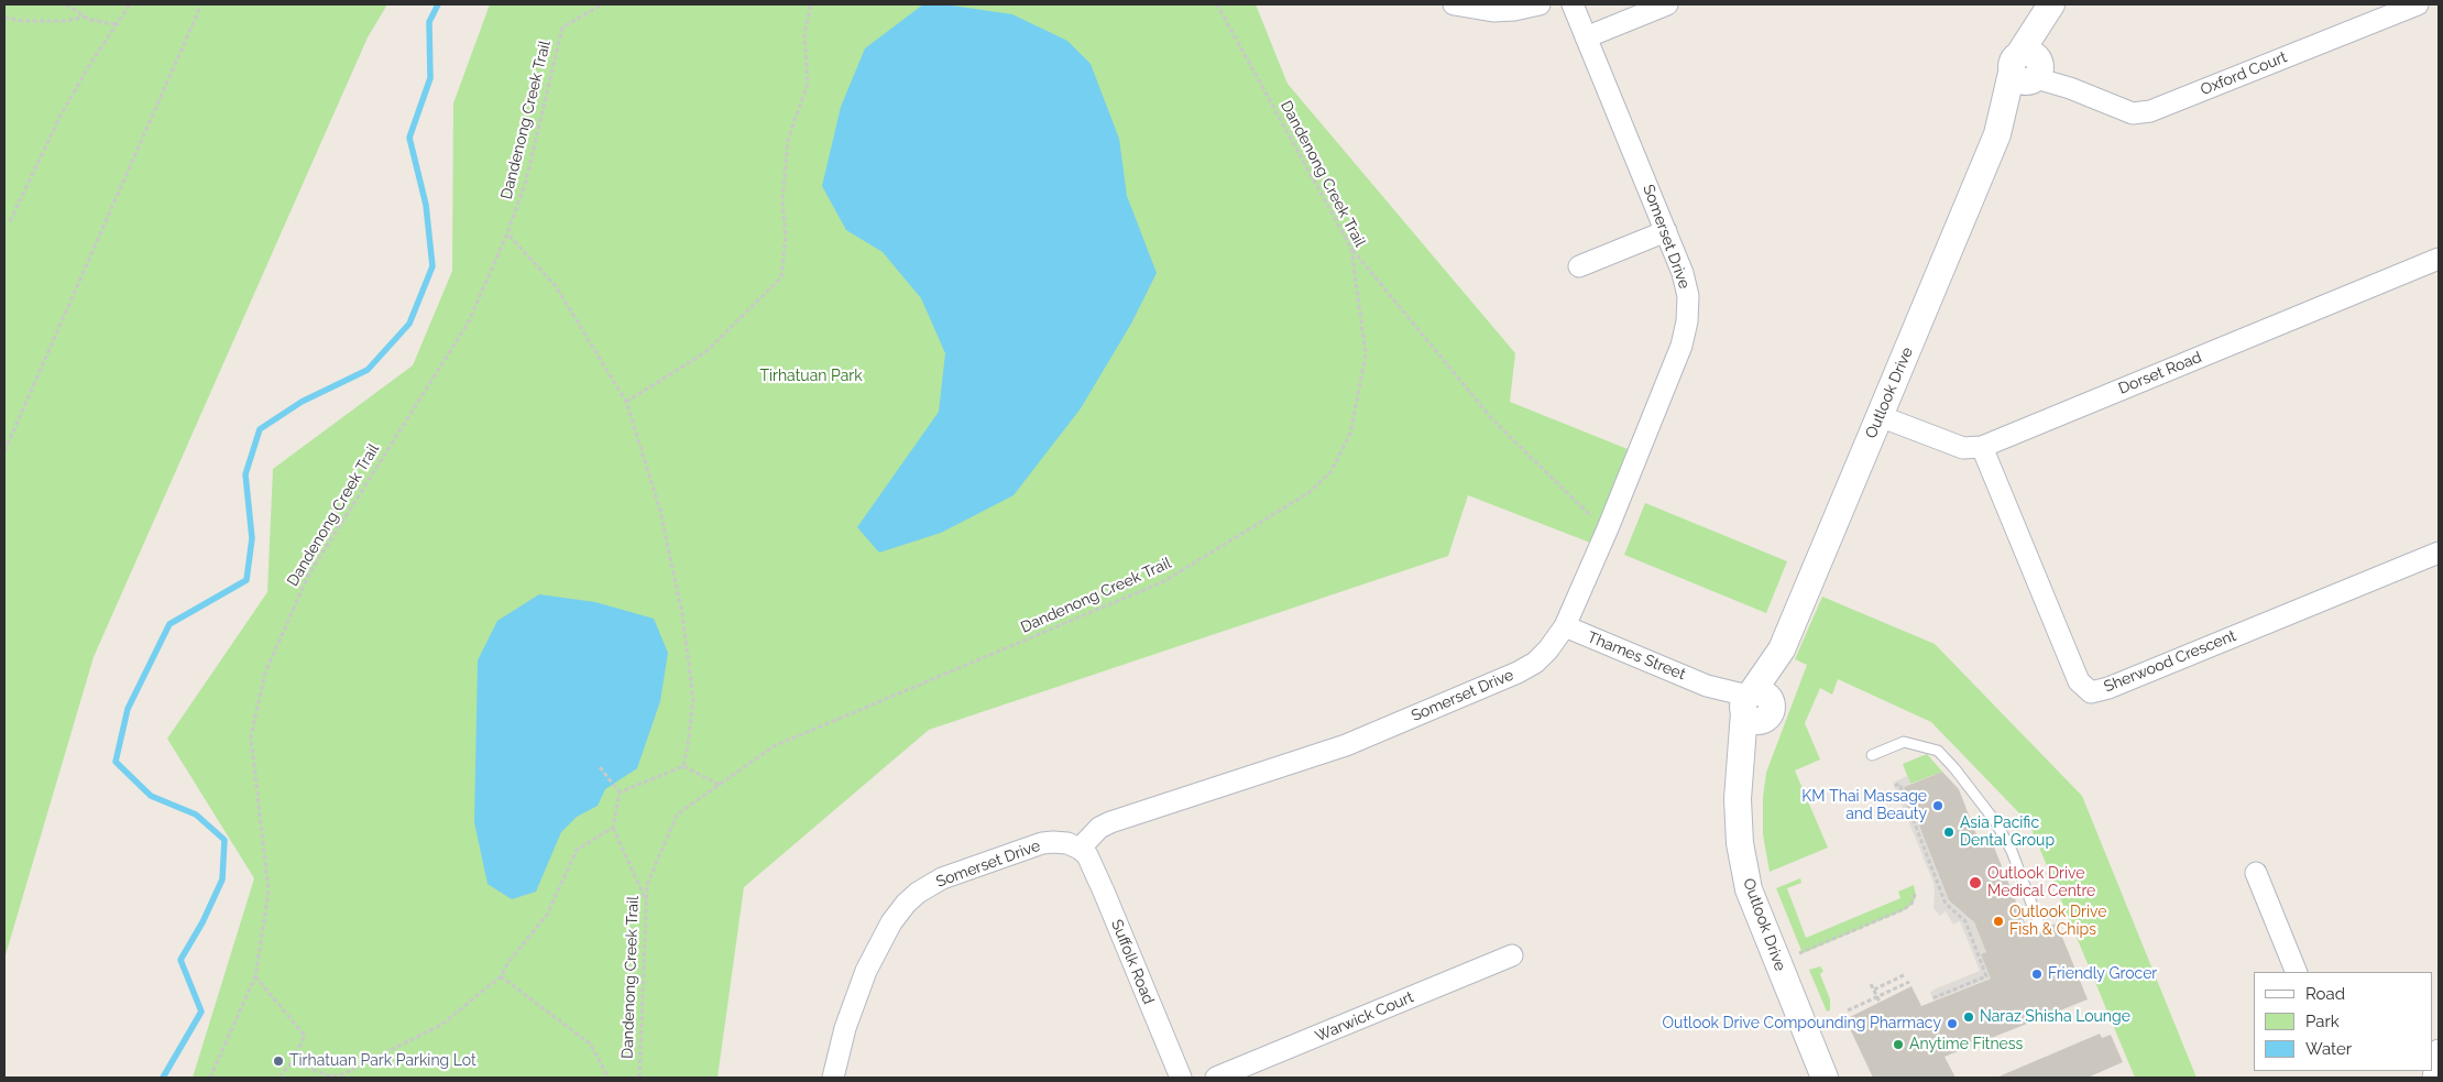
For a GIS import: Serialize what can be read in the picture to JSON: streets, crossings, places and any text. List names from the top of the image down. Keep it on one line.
{"streets":{"street":["Oxford Court","Somerset Drive","Dorset Road","Outlook Drive","Thames Street","Sherwood Crescent","Suffolk Road","Warwick Court"],"path":["Dandenong Creek Trail"]},"crossings":[["Oxford Court","Outlook Drive"],["Somerset Drive","Thames Street"],["Somerset Drive","Suffolk Road"],["Dorset Road","Outlook Drive"],["Dorset Road","Sherwood Crescent"],["Outlook Drive","Thames Street"]],"parks":["Tirhatuan Park"],"places":["KM Thai Massage and Beauty","Asia Pacific Dental Group","Outlook Drive Medical Centre","Outlook Drive Fish & Chips","Friendly Grocer","Naraz Shisha Lounge","Outlook Drive Compounding Pharmacy","Anytime Fitness","Tirhatuan Park Parking Lot"],"legend":["Road","Park","Water"]}
